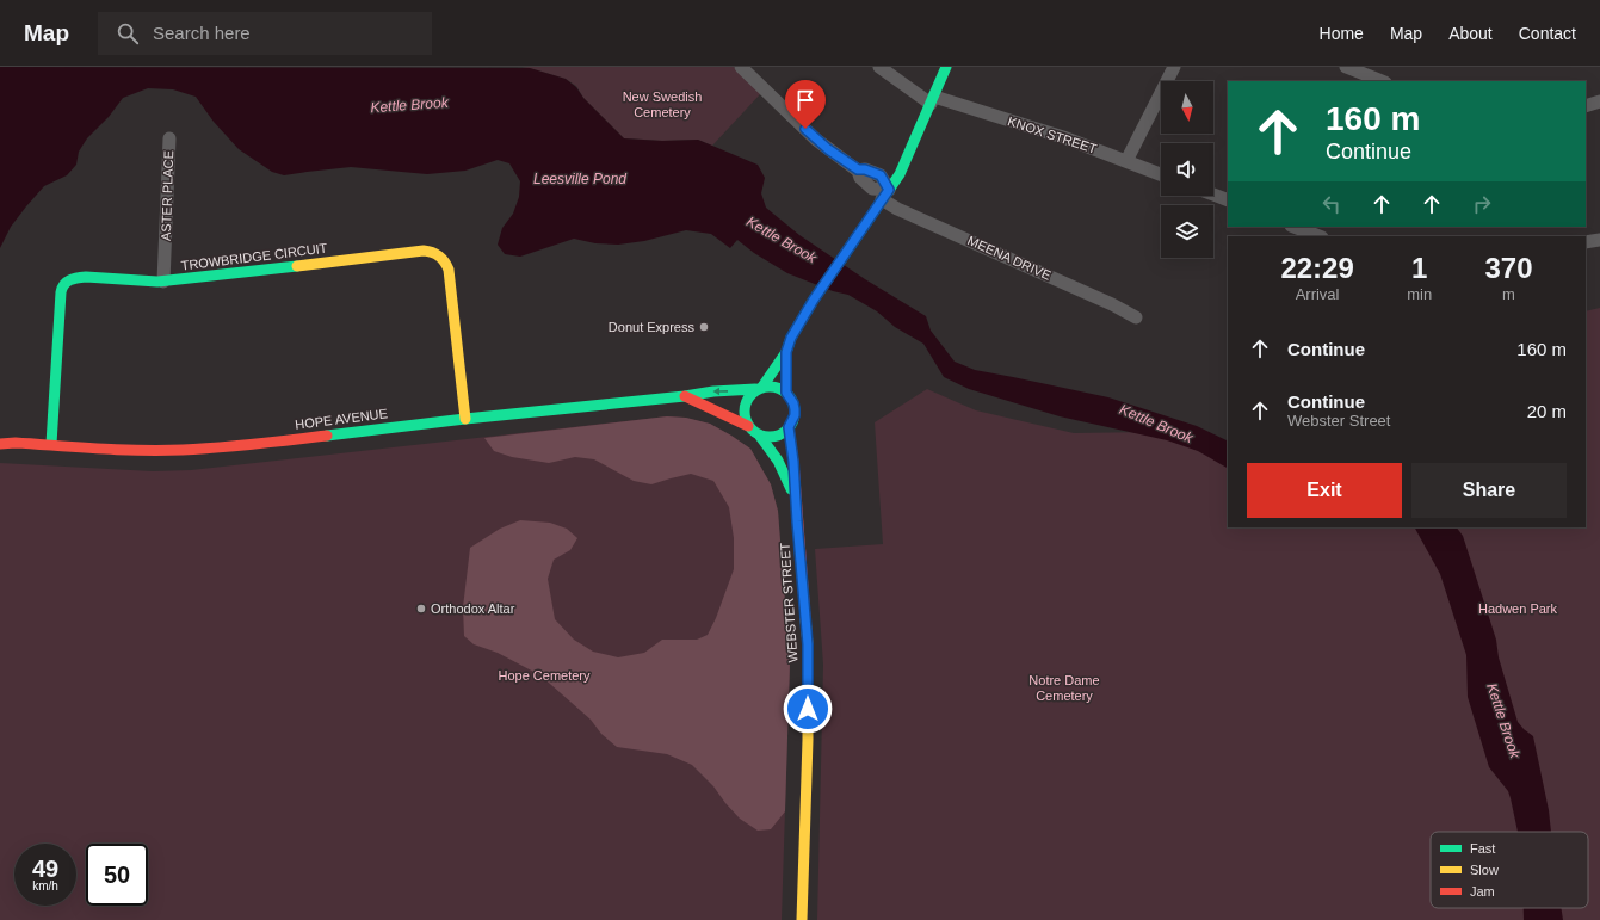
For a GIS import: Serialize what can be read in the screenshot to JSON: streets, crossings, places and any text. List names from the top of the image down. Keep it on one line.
{"streets":{"main road":["TROWBRIDGE CIRCUIT","HOPE AVENUE","WEBSTER STREET"],"street":["KNOX STREET","ASTER PLACE","MEENA DRIVE"]},"crossings":[["ASTER PLACE","TROWBRIDGE CIRCUIT"],["TROWBRIDGE CIRCUIT","HOPE AVENUE"],["HOPE AVENUE","WEBSTER STREET"]],"water":["Kettle Brook","Leesville Pond"],"parks":["New Swedish Cemetery","Hadwen Park","Hope Cemetery","Notre Dame Cemetery"],"places":["Donut Express","Orthodox Altar"],"legend":["Fast","Slow","Jam"],"north":"bottom","page":{"header":"Map","search":"Search here","nav":["Home","Map","About","Contact"],"turn":["160 m","Continue"],"eta":["22:29","Arrival","1","min","370","m"],"list":[{"name":"Continue","value":"160 m"},{"name":"Continue","note":"Webster Street","value":"20 m"}],"buttons":["Exit","Share"],"speed":"49 km/h","limit":"50"}}
